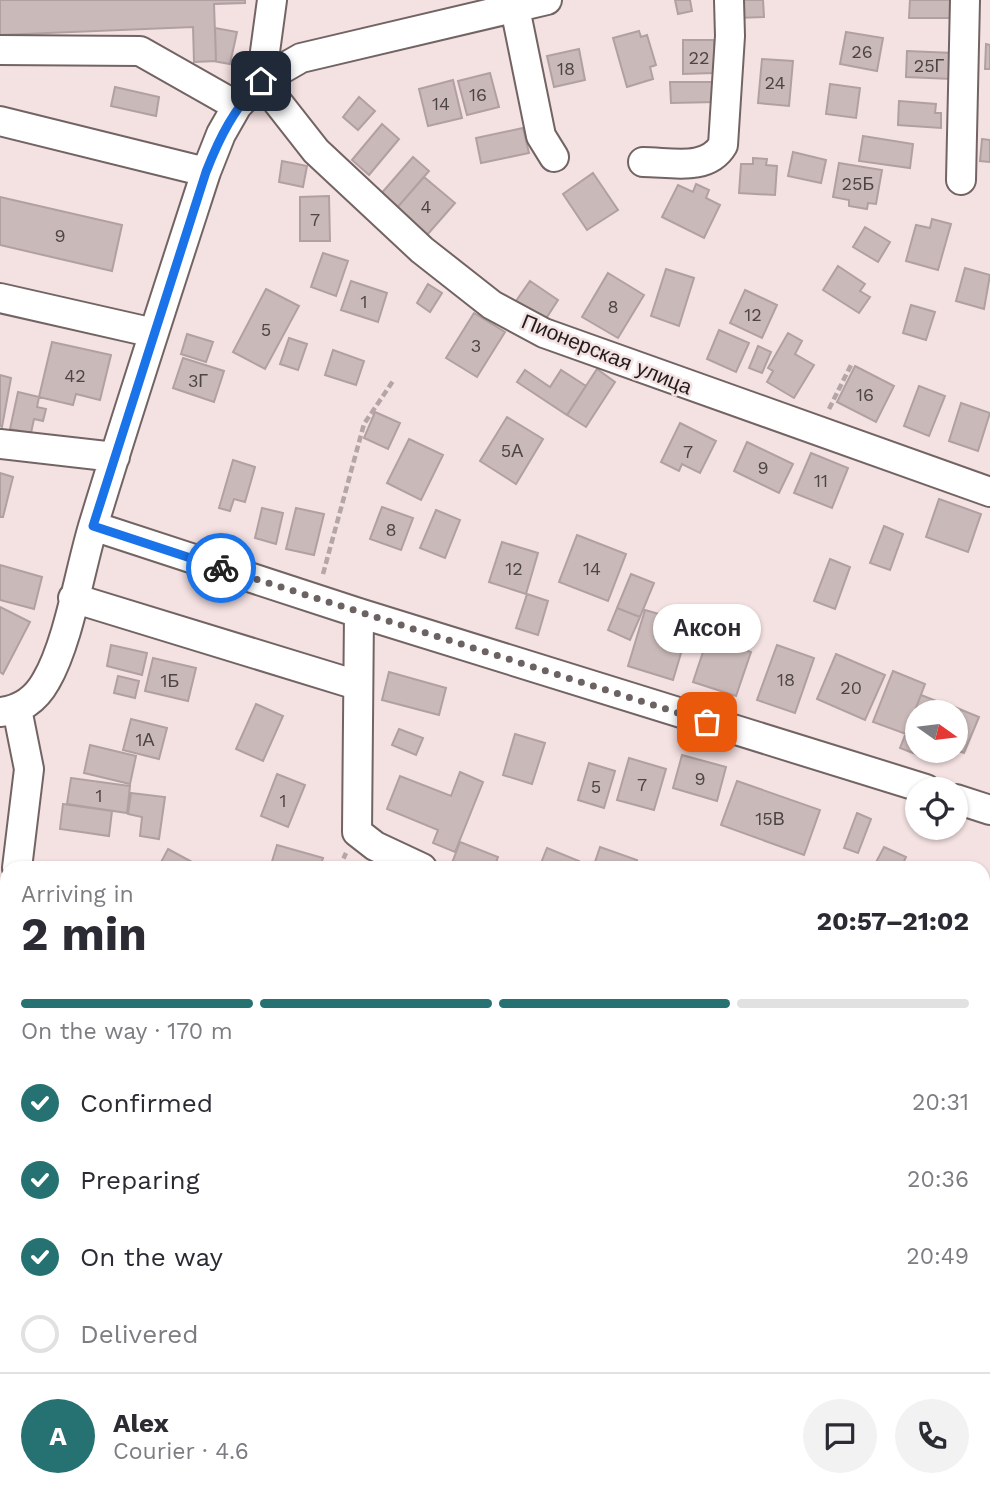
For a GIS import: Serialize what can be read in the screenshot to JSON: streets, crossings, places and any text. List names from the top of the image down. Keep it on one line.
{"streets":{"street":["Пионерская улица"]},"places":["Аксон"],"house_numbers":["26","22","25Г","18","24","16","14","25Б","4","7","9","1","8","12","5","3","42","3Г","16","5А","7","9","11","8","12","14","18","1Б","20","1А","9","7","5","1","1","15В"],"north":"right","page":{"bubble":"Аксон","heading":["2 min","Arriving in","20:57–21:02"],"panel":["Alex","Courier · 4.6"],"bar":"On the way · 170 m","list":[["Confirmed","20:31"],["Preparing","20:36"],["On the way","20:49"],"Delivered"],"round":"A"}}
